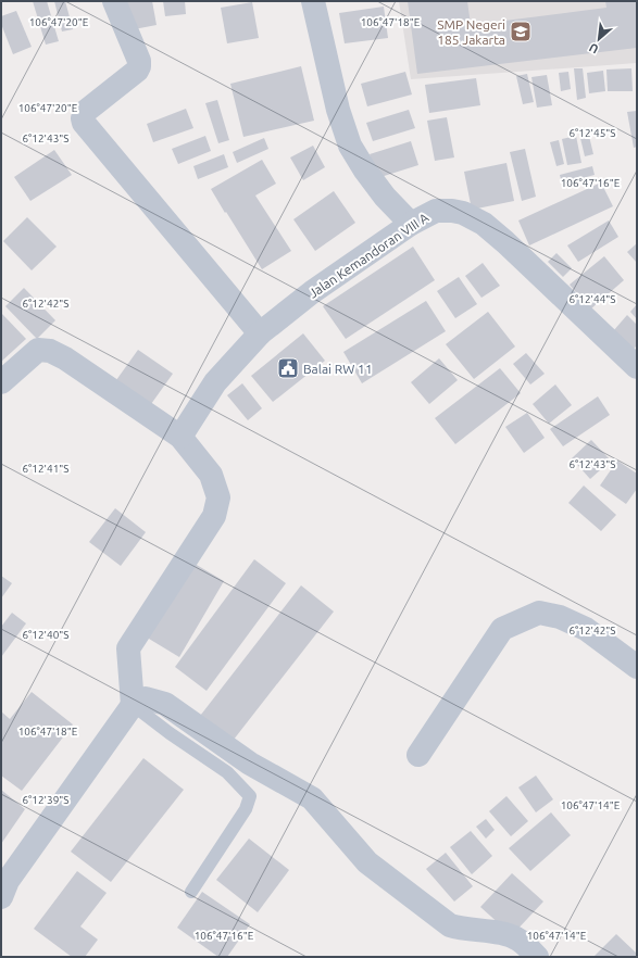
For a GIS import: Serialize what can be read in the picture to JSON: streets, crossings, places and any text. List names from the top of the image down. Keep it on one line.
{"streets":{"street":["Jalan Kemandoran VIII A"]},"places":{"school or university":["SMP Negeri 185 Jakarta"],"public building":["Balai RW 11"]},"north":"bottom left","coordinates":["106°47'20\"E","106°47'18\"E","6°12'45\"S","6°12'43\"S","106°47'16\"E","6°12'44\"S","6°12'42\"S","6°12'41\"S","6°12'40\"S","6°12'39\"S","106°47'14\"E"]}
